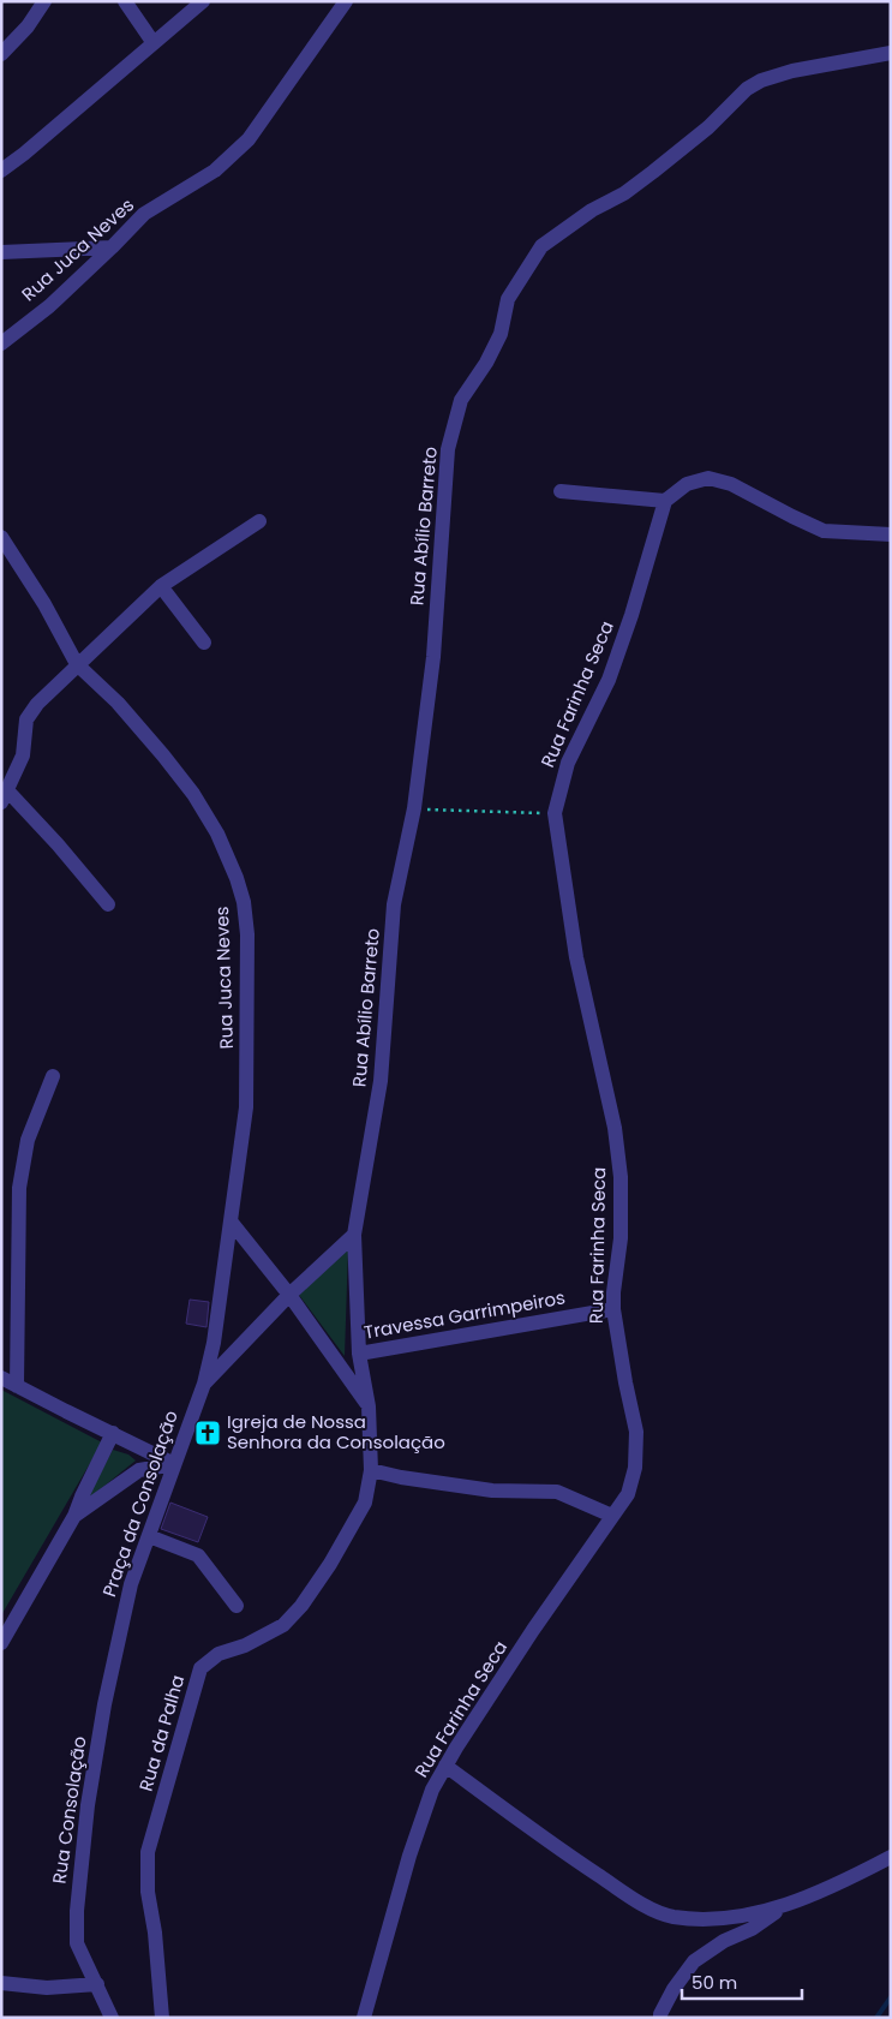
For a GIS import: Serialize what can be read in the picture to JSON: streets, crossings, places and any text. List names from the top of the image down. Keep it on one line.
{"streets":{"street":["Rua Juca Neves","Rua Abílio Barreto","Rua Farinha Seca","Travessa Garrimpeiros","Praça da Consolação","Rua da Palha","Rua Consolação"]},"crossings":[["Rua Juca Neves","Praça da Consolação"],["Rua Abílio Barreto","Travessa Garrimpeiros"],["Rua Abílio Barreto","Rua da Palha"],["Rua Farinha Seca","Travessa Garrimpeiros"],["Travessa Garrimpeiros","Rua da Palha"],["Praça da Consolação","Rua Consolação"]],"places":{"church":["Igreja de Nossa Senhora da Consolação"]},"scale_bar":"50 m"}
